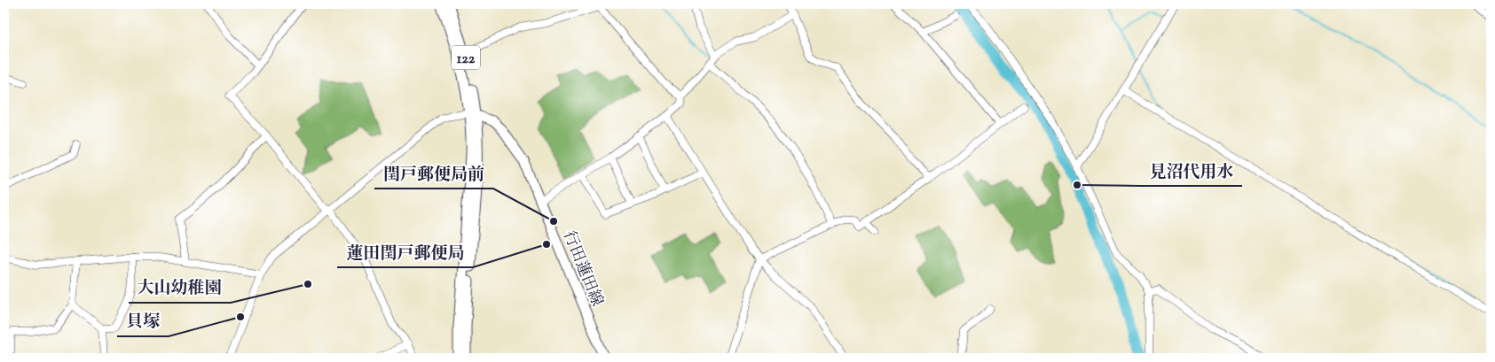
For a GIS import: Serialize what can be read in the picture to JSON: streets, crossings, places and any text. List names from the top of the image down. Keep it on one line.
{"streets":{"highway":["122"],"main road":["行田蓮田線"]},"crossings":[["122","行田蓮田線"]],"places":["見沼代用水","閏戸郵便局前","蓮田閏戸郵便局","大山幼稚園","貝塚"]}
